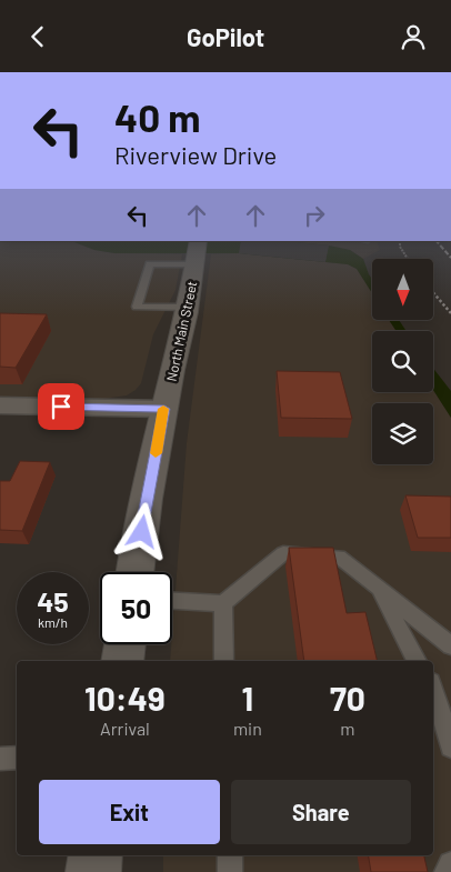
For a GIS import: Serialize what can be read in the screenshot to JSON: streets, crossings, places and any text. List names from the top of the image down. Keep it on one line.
{"streets":{"main road":["North Main Street"]},"north":"bottom","page":{"header":"GoPilot","turn":["40 m","Riverview Drive"],"speed":"45 km/h","limit":"50","eta":["10:49","Arrival","1","min","70","m"],"buttons":["Exit","Share"]}}
